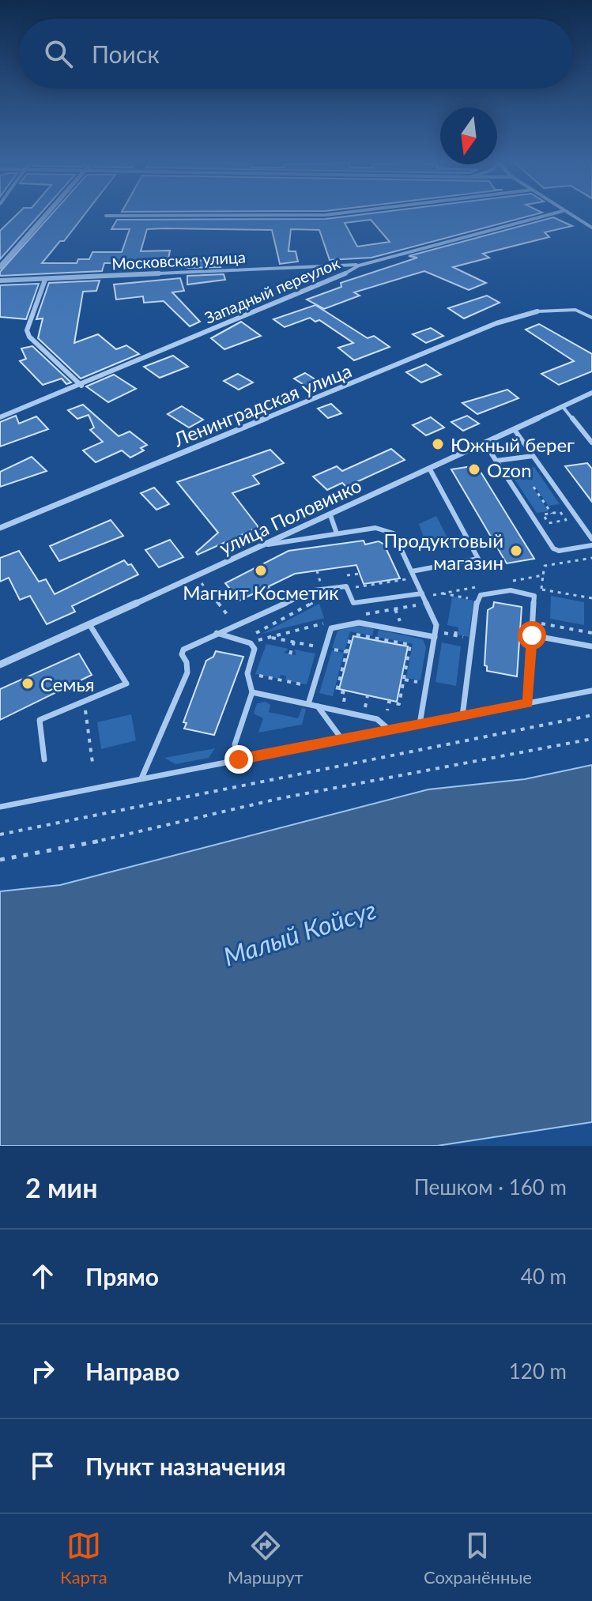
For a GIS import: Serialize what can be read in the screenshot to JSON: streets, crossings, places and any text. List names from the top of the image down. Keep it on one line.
{"streets":{"street":["Московская улица","Западный переулок","Ленинградская улица","улица Половинко"]},"crossings":[["Московская улица","Западный переулок"]],"water":["Малый Койсуг"],"places":["Южный берег","Ozon","Продуктовый магазин","Магнит Косметик","Семья"],"north":"bottom","page":{"search":"Поиск","heading":["2 мин","Пешком · 160 m"],"list":[["Прямо","40 m"],["Направо","120 m"],"Пункт назначения"],"nav":["Карта","Маршрут","Сохранённые"]}}
